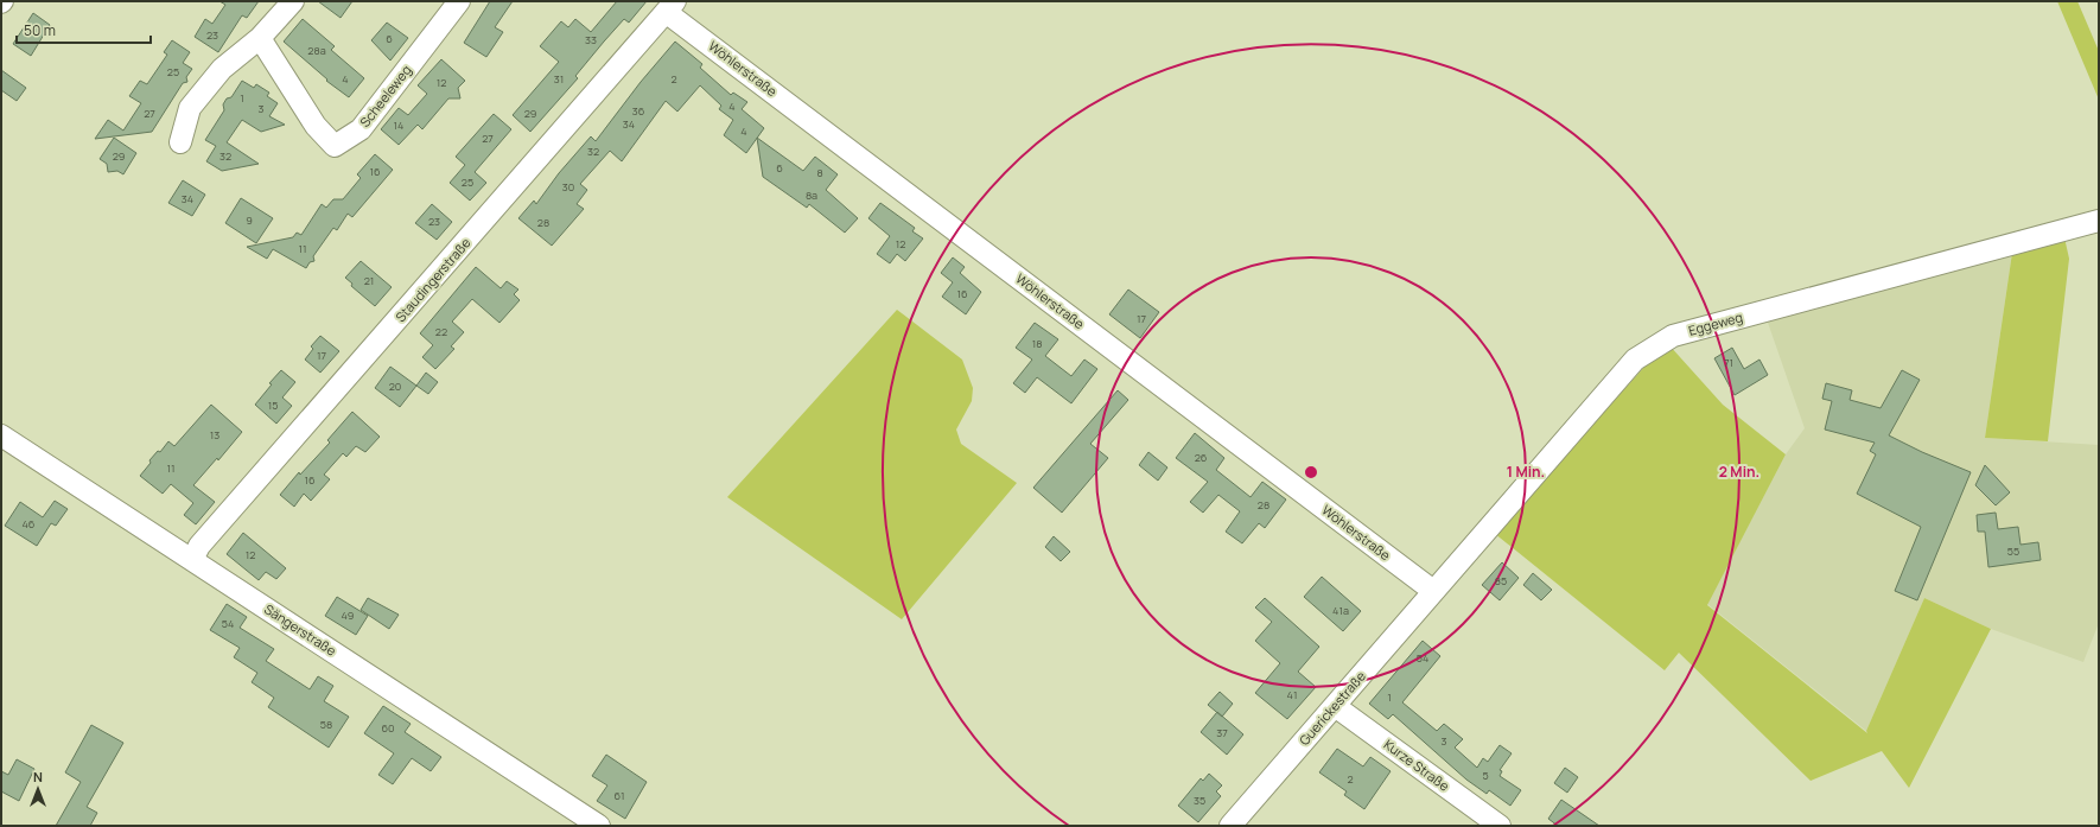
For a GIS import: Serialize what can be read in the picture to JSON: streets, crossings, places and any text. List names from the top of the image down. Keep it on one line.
{"streets":{"street":["Wöhlerstraße","Scheeleweg","Staudingerstraße","Eggeweg","Sängerstraße","Guerickestraße","Kurze Straße"]},"crossings":[["Wöhlerstraße","Staudingerstraße"],["Wöhlerstraße","Eggeweg"],["Wöhlerstraße","Guerickestraße"],["Staudingerstraße","Sängerstraße"],["Eggeweg","Guerickestraße"],["Guerickestraße","Kurze Straße"]],"house_numbers":["23","6","33","28a","25","4","31","2","12","1","4","3","36","27","29","34","14","4","27","32","29","32","6","16","8","25","30","8a","34","9","23","28","12","11","21","16","17","22","18","17","71","20","15","13","26","11","16","28","46","55","12","85","41a","49","54","54","41","1","58","60","37","3","5","2","61","35"],"scale_bar":"50 m","north":"top","rings":["1 Min.","2 Min."]}
